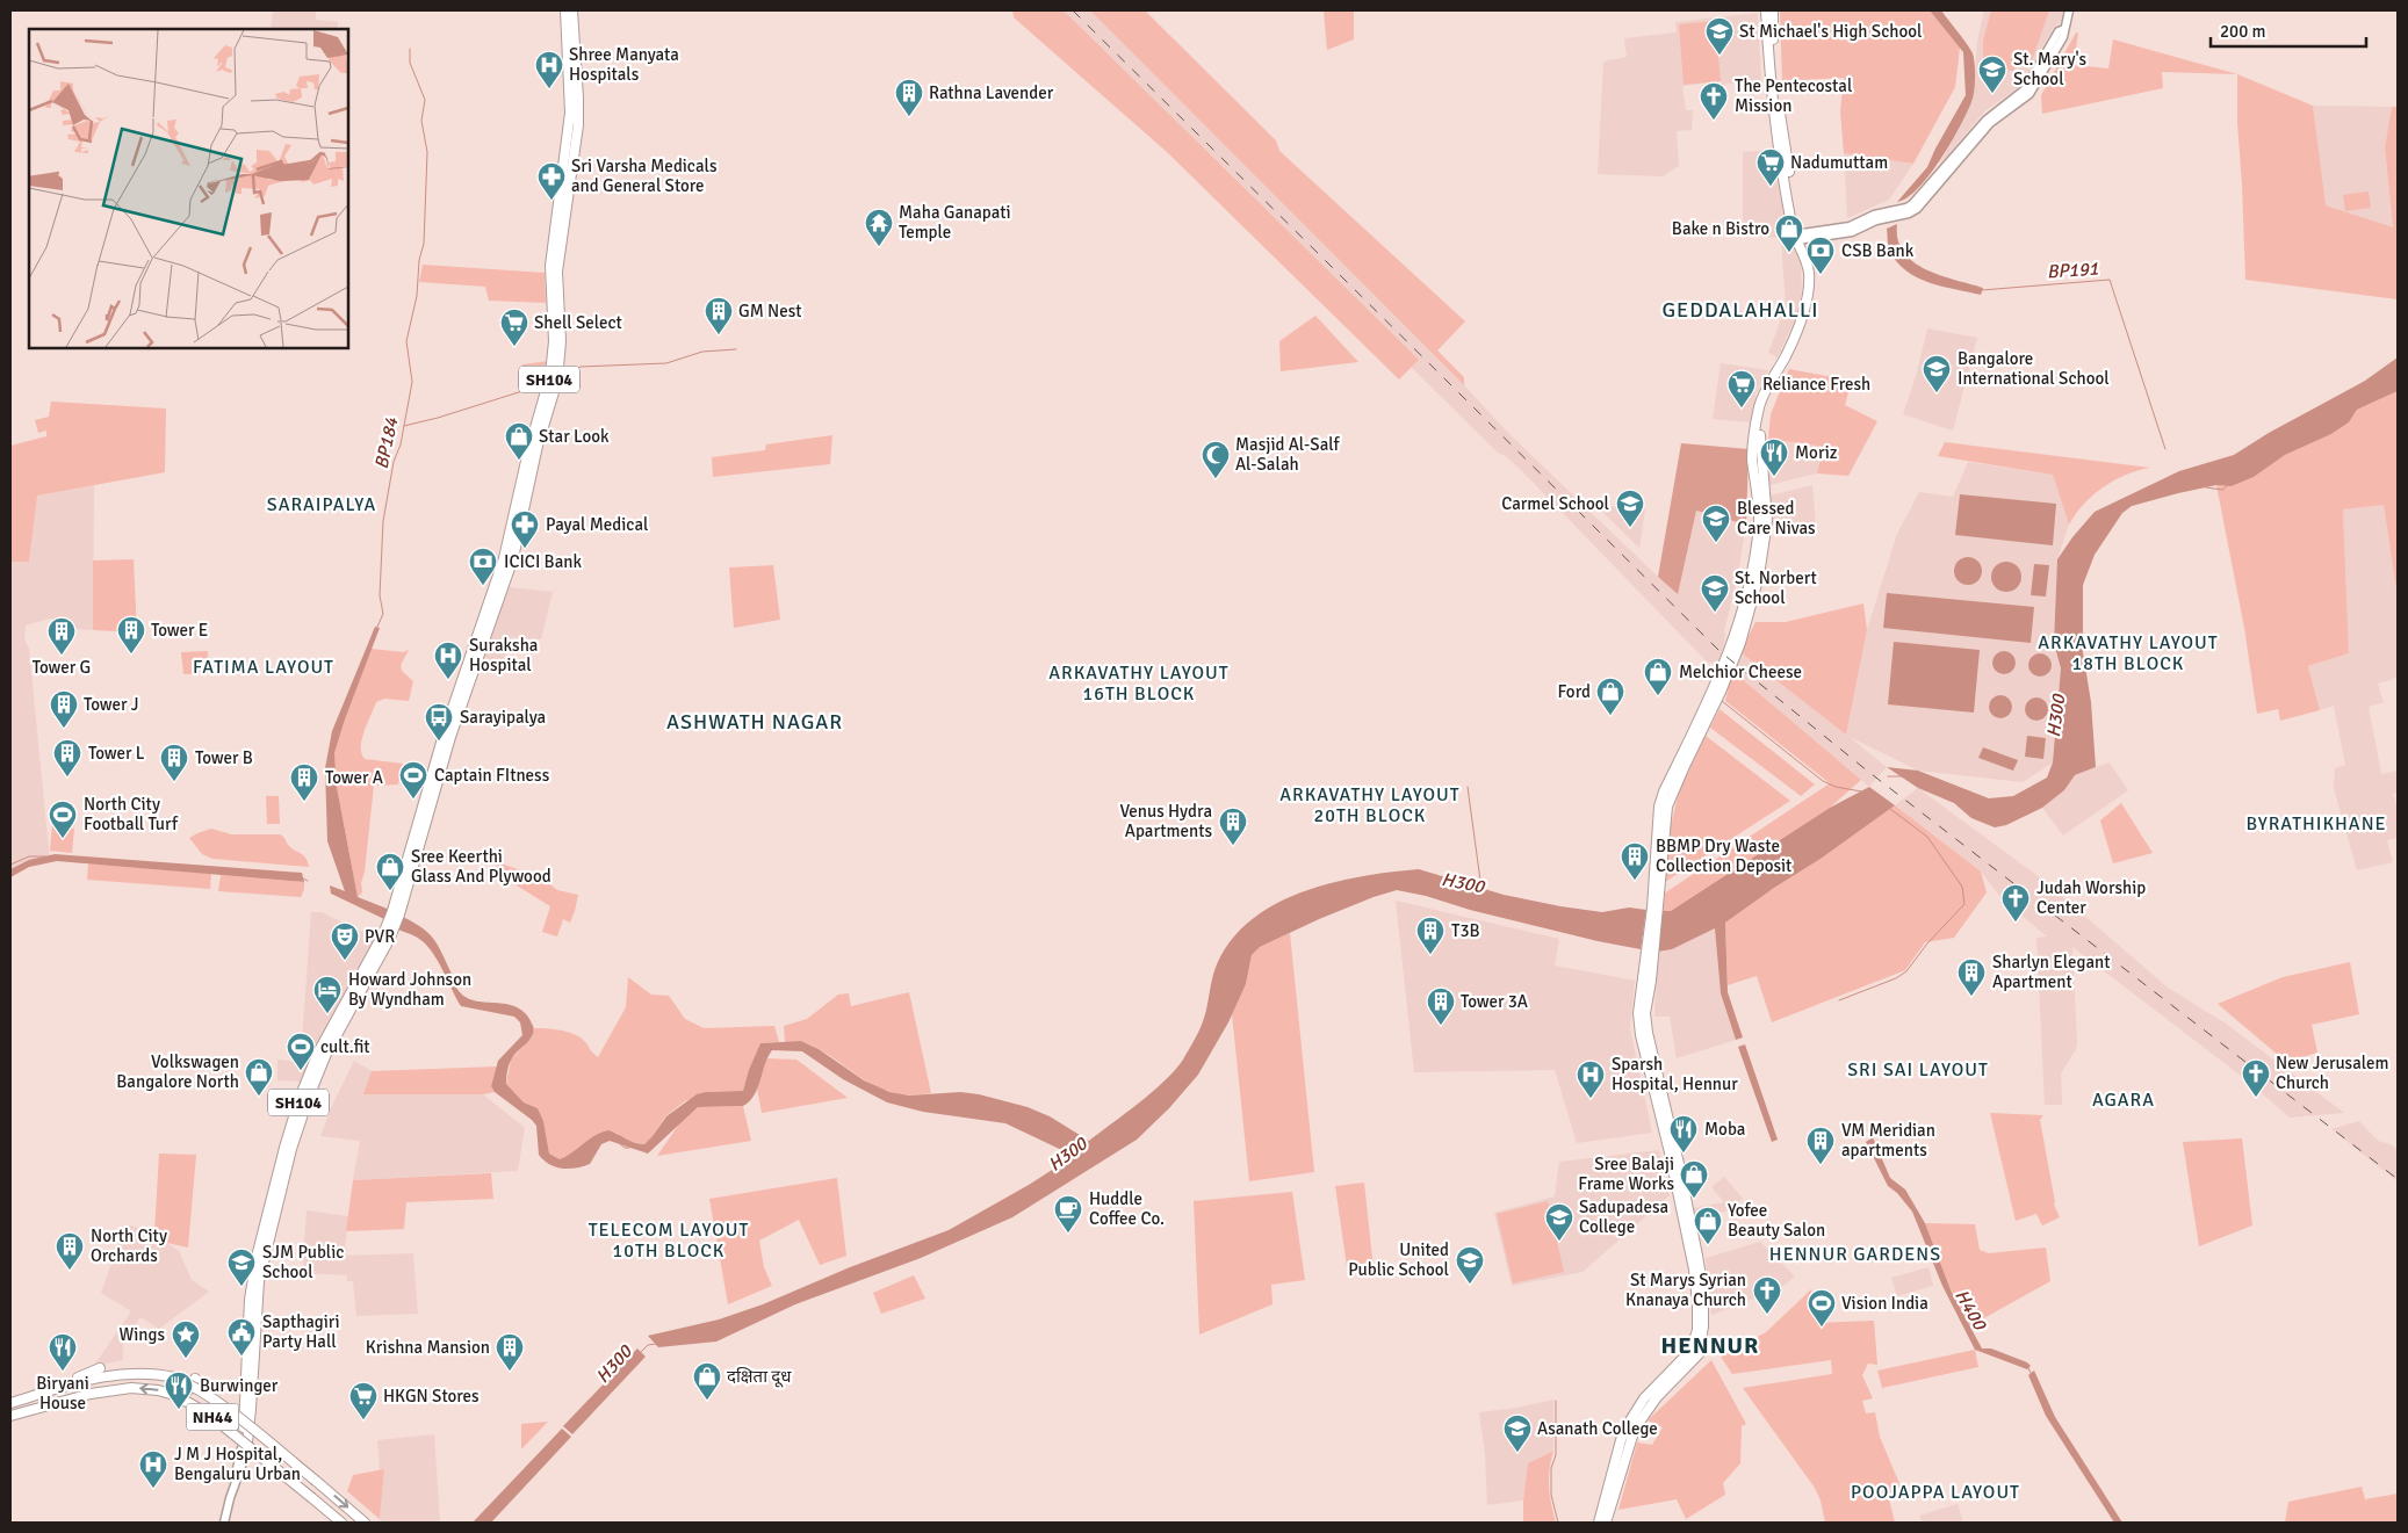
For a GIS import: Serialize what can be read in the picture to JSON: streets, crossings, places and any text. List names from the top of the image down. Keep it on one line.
{"streets":{"main road":["SH104","NH44"]},"districts":["GEDDALAHALLI","SARAIPALYA","ARKAVATHY LAYOUT 18TH BLOCK","FATIMA LAYOUT","ARKAVATHY LAYOUT 16TH BLOCK","ASHWATH NAGAR","ARKAVATHY LAYOUT 20TH BLOCK","BYRATHIKHANE","SRI SAI LAYOUT","AGARA","TELECOM LAYOUT 10TH BLOCK","HENNUR GARDENS","HENNUR","POOJAPPA LAYOUT"],"water":["BP191","BP184","H300","H400"],"places":{"school or university":["St Michael's High School","St. Mary's School","Bangalore International School","Carmel School","Blessed Care Nivas","St. Norbert School","Sadupadesa College","United Public School","SJM Public School","Asanath College"],"hospital":["Shree Manyata Hospitals","Suraksha Hospital","Sparsh Hospital, Hennur","J M J Hospital, Bengaluru Urban"],"building":["Rathna Lavender","GM Nest","Tower E","Tower G","Tower J","Tower L","Tower B","Tower A","Venus Hydra Apartments","BBMP Dry Waste Collection Deposit","T3B","Sharlyn Elegant Apartment","Tower 3A","VM Meridian apartments","North City Orchards","Krishna Mansion"],"church":["The Pentecostal Mission","Judah Worship Center","New Jerusalem Church","St Marys Syrian Knanaya Church"],"supermarket":["Nadumuttam","Shell Select","Reliance Fresh","HKGN Stores"],"pharmacy":["Sri Varsha Medicals and General Store","Payal Medical"],"temple":["Maha Ganapati Temple"],"shop":["Bake n Bistro","Star Look","Melchior Cheese","Ford","Sree Keerthi Glass And Plywood","Volkswagen Bangalore North","Sree Balaji Frame Works","Yofee Beauty Salon","दक्षिता दूध"],"bank":["CSB Bank","ICICI Bank"],"restaurant":["Moriz","Moba","Biryani House","Burwinger"],"mosque":["Masjid Al-Salf Al-Salah"],"bus stop":["Sarayipalya"],"sports":["Captain FItness","North City Football Turf","cult.fit","Vision India"],"theatre":["PVR"],"hotel":["Howard Johnson By Wyndham"],"cafe":["Huddle Coffee Co."],"public building":["Sapthagiri Party Hall"],"place":["Wings"]},"scale_bar":"200 m"}
